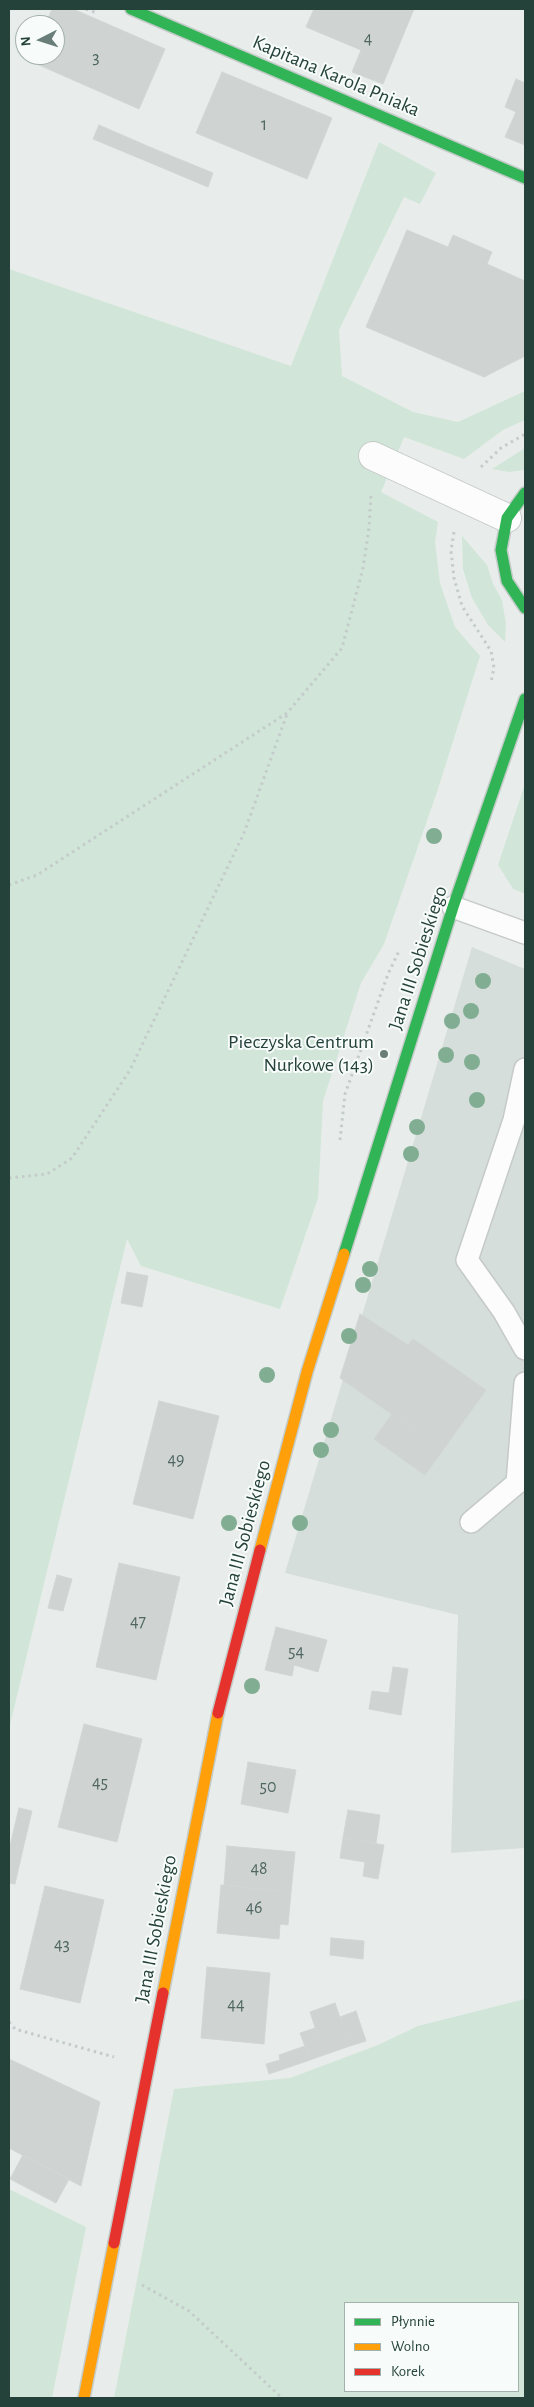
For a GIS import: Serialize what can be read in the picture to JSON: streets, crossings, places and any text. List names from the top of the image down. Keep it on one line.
{"streets":{"street":["Kapitana Karola Pniaka","Jana III Sobieskiego"]},"places":["Pieczyska Centrum Nurkowe (143)"],"house_numbers":["4","3","1","49","47","54","45","50","48","46","43","44"],"legend":["Płynnie","Wolno","Korek"],"north":"left"}
